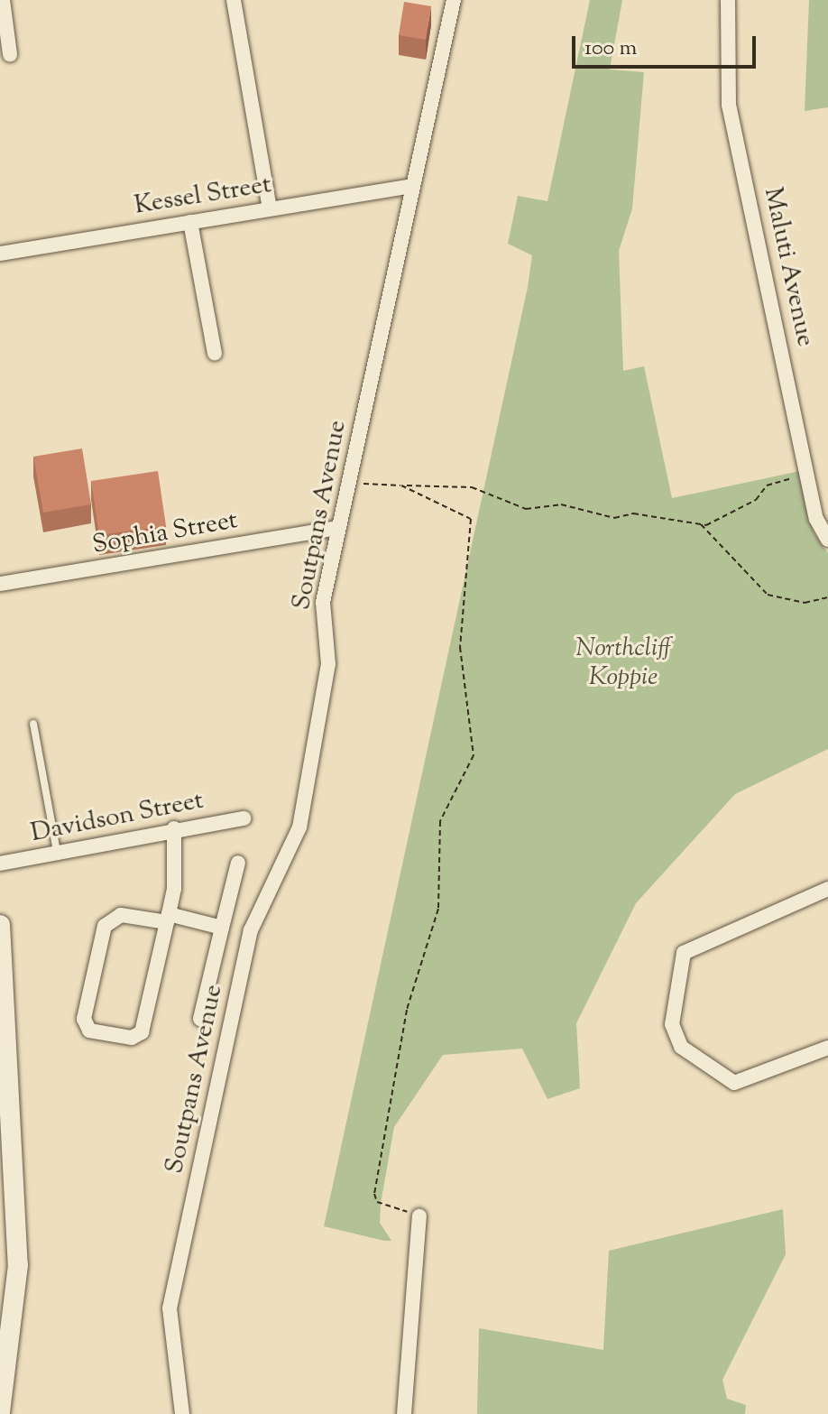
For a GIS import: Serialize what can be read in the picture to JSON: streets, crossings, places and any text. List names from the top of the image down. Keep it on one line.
{"streets":{"street":["Kessel Street","Maluti Avenue","Soutpans Avenue","Sophia Street","Davidson Street"]},"crossings":[["Kessel Street","Soutpans Avenue"],["Soutpans Avenue","Sophia Street"]],"parks":["Northcliff Koppie"],"scale_bar":"100 m"}
